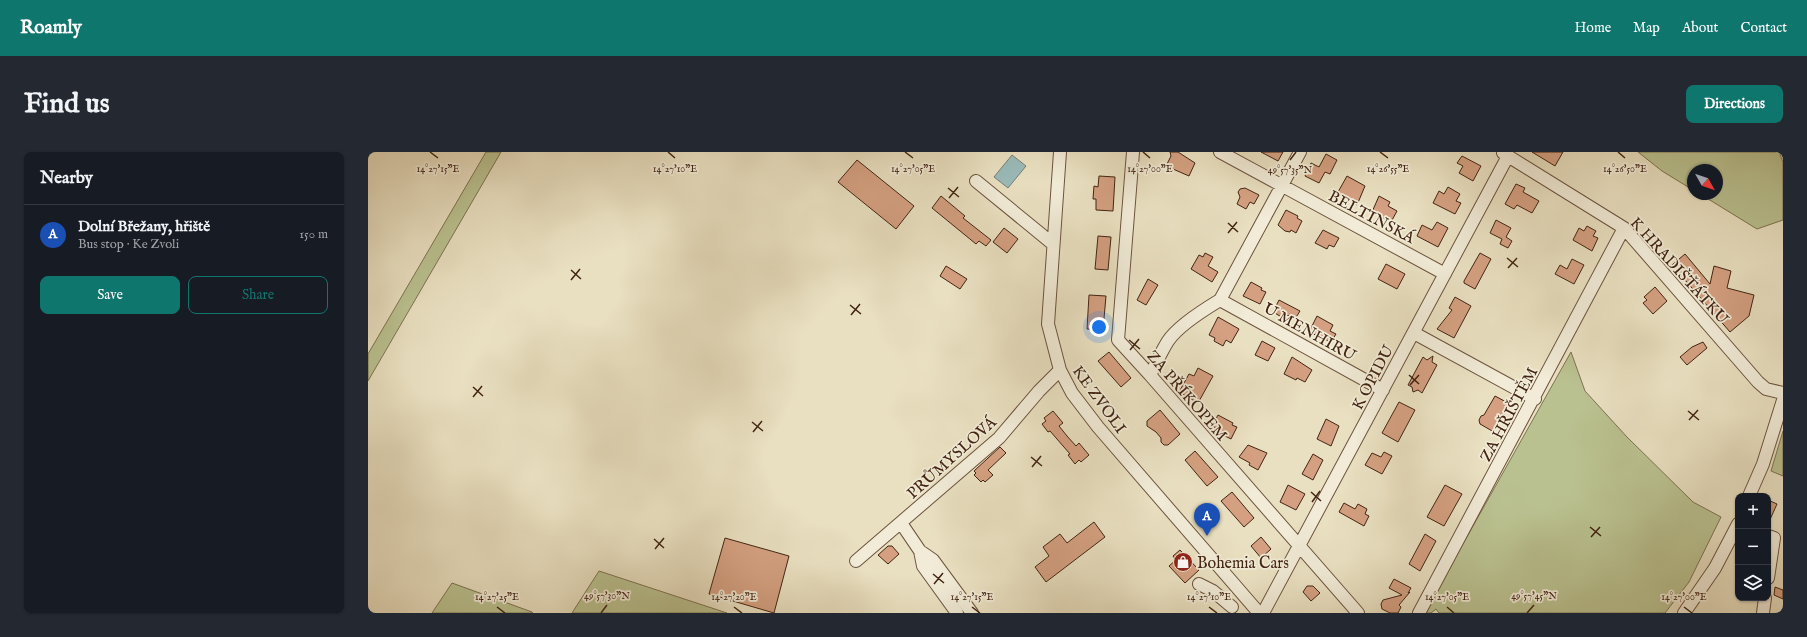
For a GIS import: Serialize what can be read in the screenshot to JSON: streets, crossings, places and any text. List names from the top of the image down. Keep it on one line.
{"streets":{"street":["BELTINSKÁ","K HRADIŠŤÁTKU","U MENHIRU","K OPIDU","ZA PŘÍKOPEM","KE ZVOLI","ZA HŘIŠTĚM","PRŮMYSLOVÁ"]},"crossings":[["BELTINSKÁ","K OPIDU"],["K HRADIŠŤÁTKU","K OPIDU"],["K HRADIŠŤÁTKU","ZA HŘIŠTĚM"],["U MENHIRU","K OPIDU"],["K OPIDU","ZA PŘÍKOPEM"],["KE ZVOLI","PRŮMYSLOVÁ"]],"places":{"shop":["Bohemia Cars"]},"north":"bottom right","page":{"header":"Roamly","nav":["Home","Map","About","Contact"],"buttons":["Directions",["Save","Share"]],"title":"Find us","heading":"Nearby","list":[{"mark":"A","name":"Dolní Břežany, hřiště","note":"Bus stop · Ke Zvoli","value":"150 m"}],"map_buttons":["+","−"],"pins":"A"},"coordinates":["14°27'10\"E","14°27'00\"E","14°26'55\"E","14°27'15\"E","14°27'05\"E","14°26'50\"E","49°57'35\"N","49°57'30\"N","49°57'45\"N","14°27'25\"E","14°27'20\"E"]}
